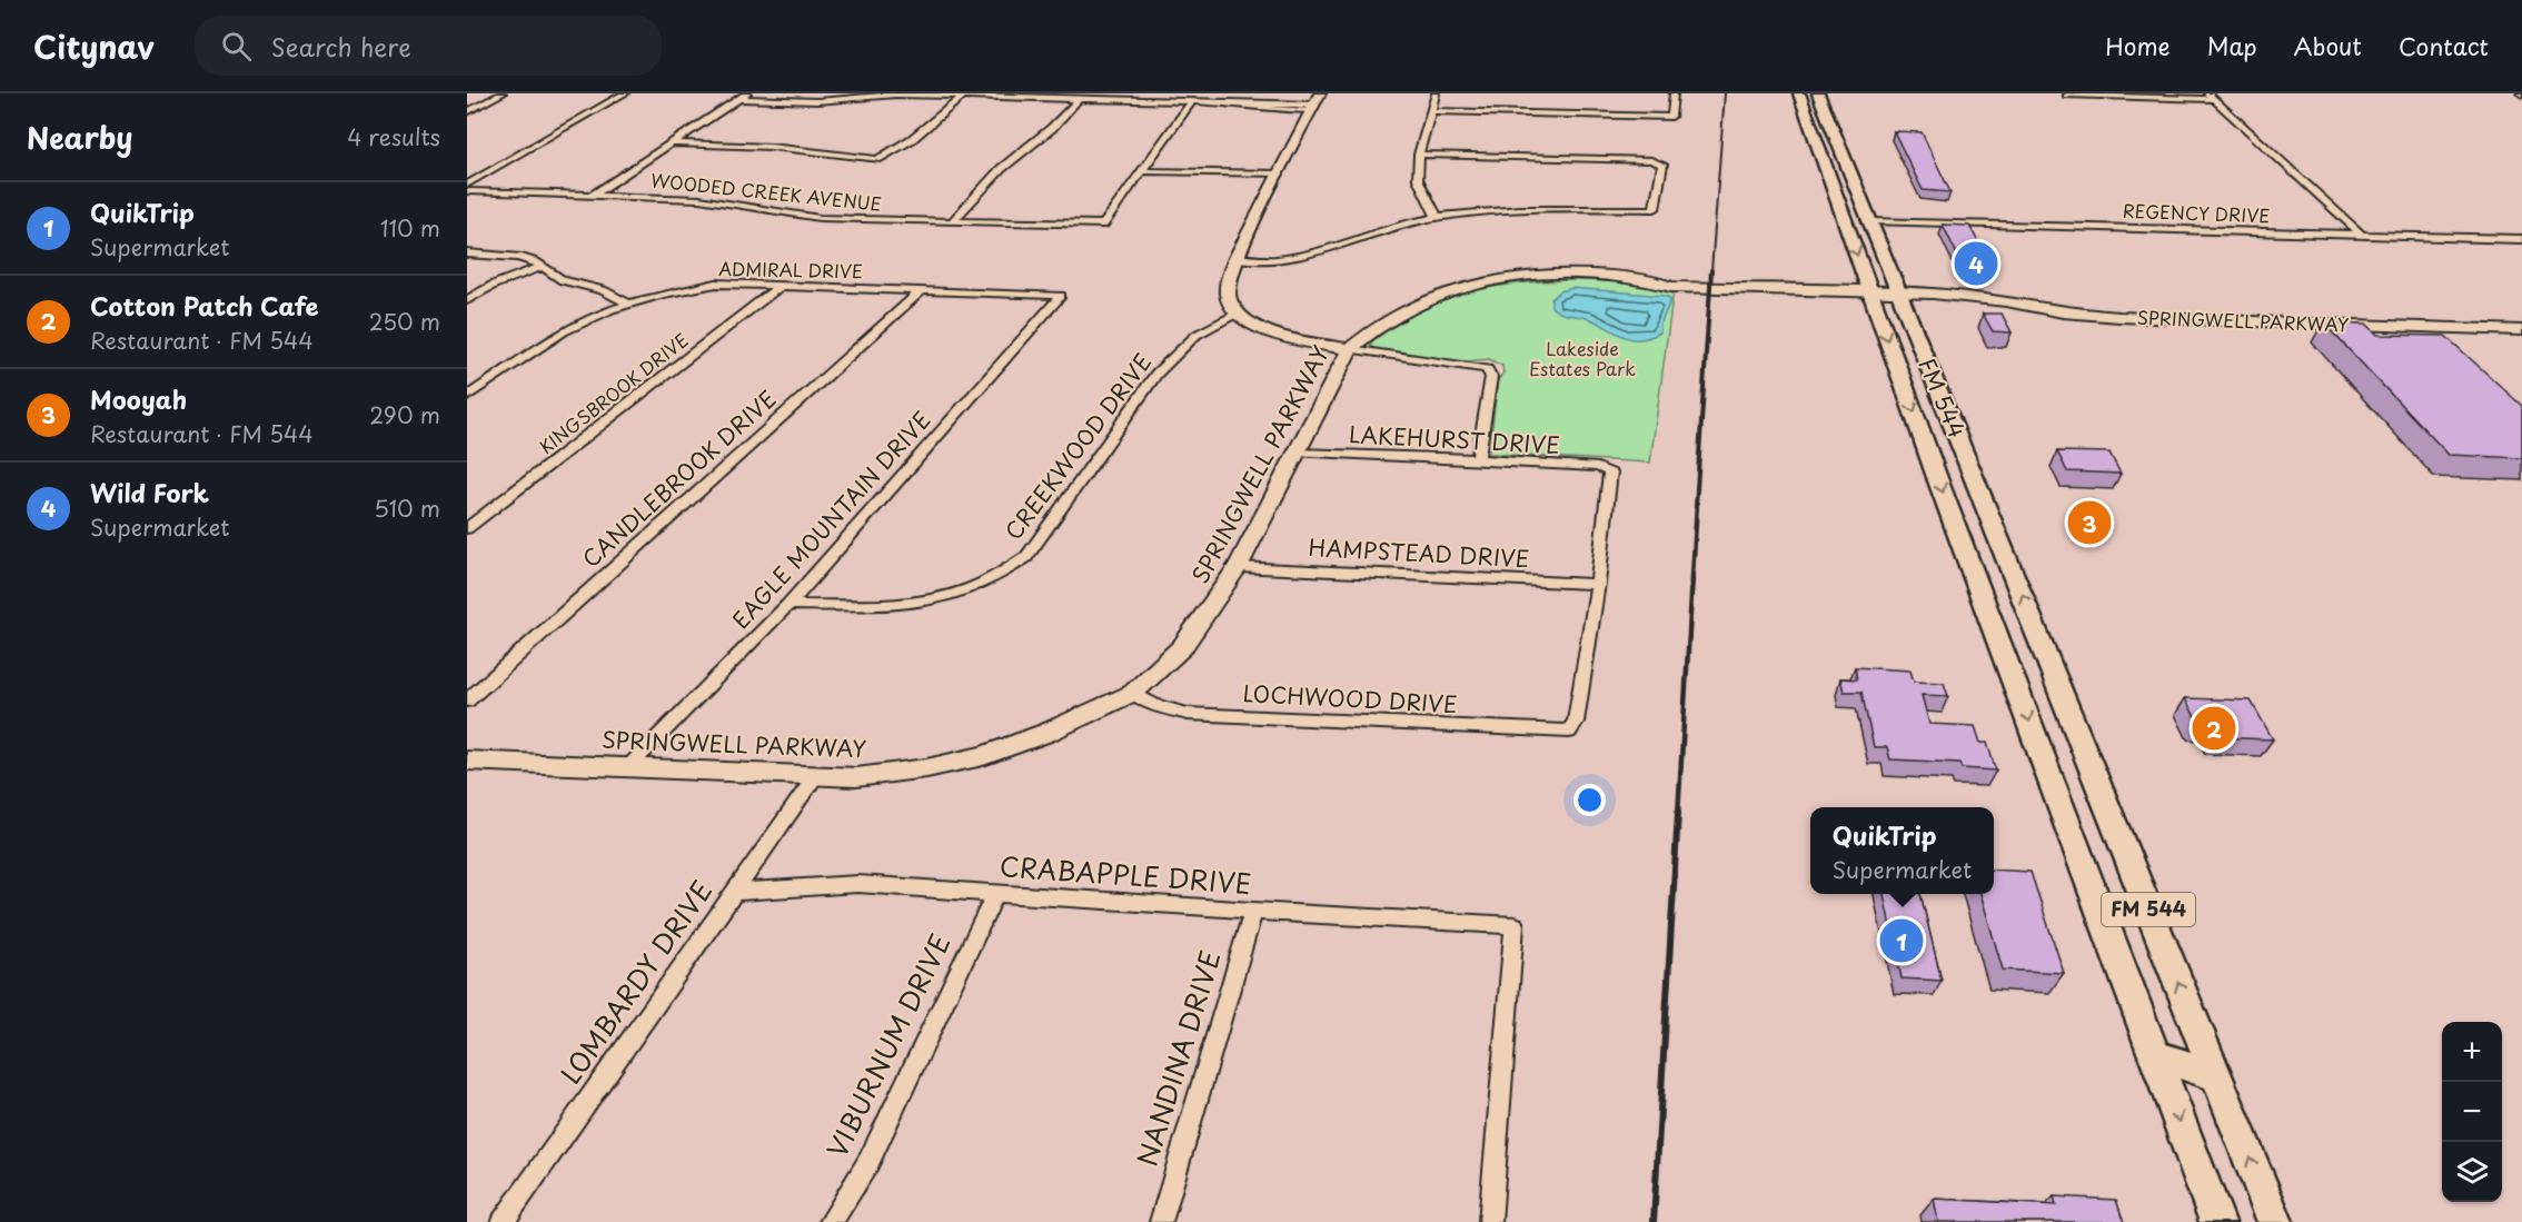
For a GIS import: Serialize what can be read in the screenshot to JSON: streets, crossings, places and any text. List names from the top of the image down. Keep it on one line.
{"streets":{"main road":["FM 544"],"street":["WOODED CREEK AVENUE","REGENCY DRIVE","ADMIRAL DRIVE","SPRINGWELL PARKWAY","KINGSBROOK DRIVE","LAKEHURST DRIVE","CREEKWOOD DRIVE","CANDLEBROOK DRIVE","EAGLE MOUNTAIN DRIVE","HAMPSTEAD DRIVE","LOCHWOOD DRIVE","CRABAPPLE DRIVE","LOMBARDY DRIVE","VIBURNUM DRIVE","NANDINA DRIVE"]},"crossings":[["REGENCY DRIVE","FM 544"],["ADMIRAL DRIVE","KINGSBROOK DRIVE"],["ADMIRAL DRIVE","CANDLEBROOK DRIVE"],["ADMIRAL DRIVE","EAGLE MOUNTAIN DRIVE"],["SPRINGWELL PARKWAY","FM 544"],["SPRINGWELL PARKWAY","LAKEHURST DRIVE"],["SPRINGWELL PARKWAY","EAGLE MOUNTAIN DRIVE"],["SPRINGWELL PARKWAY","HAMPSTEAD DRIVE"],["SPRINGWELL PARKWAY","LOCHWOOD DRIVE"],["SPRINGWELL PARKWAY","LOMBARDY DRIVE"],["LAKEHURST DRIVE","HAMPSTEAD DRIVE"],["LAKEHURST DRIVE","LOCHWOOD DRIVE"],["CREEKWOOD DRIVE","EAGLE MOUNTAIN DRIVE"],["HAMPSTEAD DRIVE","LOCHWOOD DRIVE"],["CRABAPPLE DRIVE","LOMBARDY DRIVE"],["CRABAPPLE DRIVE","VIBURNUM DRIVE"],["CRABAPPLE DRIVE","NANDINA DRIVE"]],"parks":["Lakeside Estates Park"],"page":{"header":"Citynav","search":"Search here","nav":["Home","Map","About","Contact"],"heading":["Nearby","4 results"],"list":[{"mark":"1","name":"QuikTrip","note":"Supermarket","value":"110 m"},{"mark":"2","name":"Cotton Patch Cafe","note":"Restaurant · FM 544","value":"250 m"},{"mark":"3","name":"Mooyah","note":"Restaurant · FM 544","value":"290 m"},{"mark":"4","name":"Wild Fork","note":"Supermarket","value":"510 m"}],"pins":["4","3","2","1"],"popup":["QuikTrip","Supermarket"],"map_buttons":["+","−"]}}
